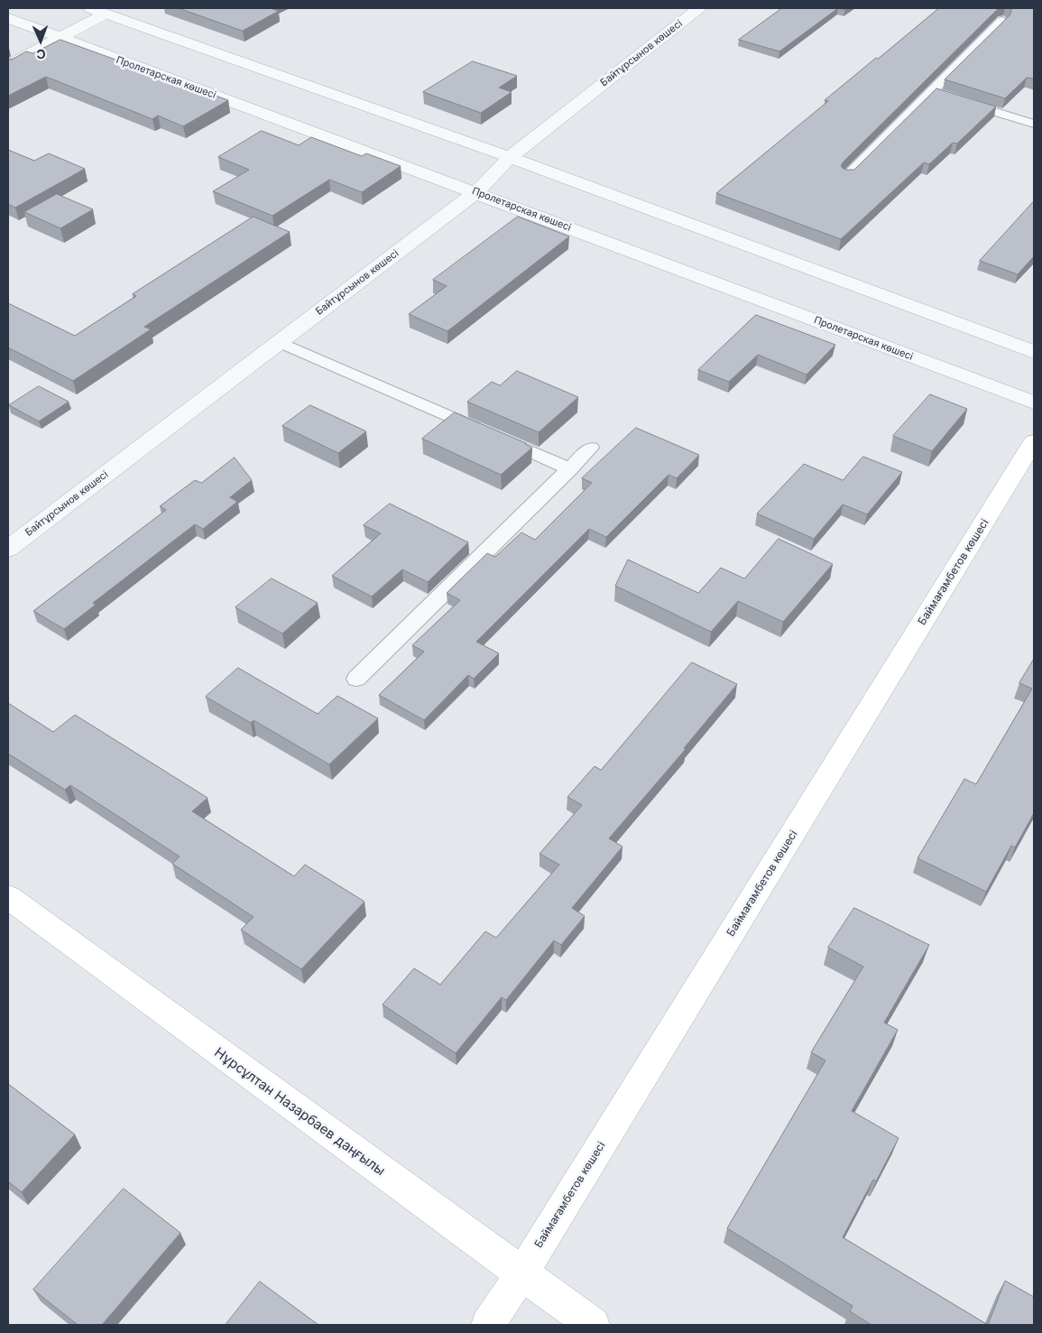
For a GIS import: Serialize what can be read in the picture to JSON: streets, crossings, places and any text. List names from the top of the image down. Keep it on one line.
{"streets":{"main road":["Баймағамбетов көшесі","Нұрсұлтан Назарбаев даңғылы"],"street":["Байтұрсынов көшесі","Пролетарская көшесі"]},"crossings":[["Байтұрсынов көшесі","Пролетарская көшесі"],["Баймағамбетов көшесі","Нұрсұлтан Назарбаев даңғылы"]],"north":"bottom"}
